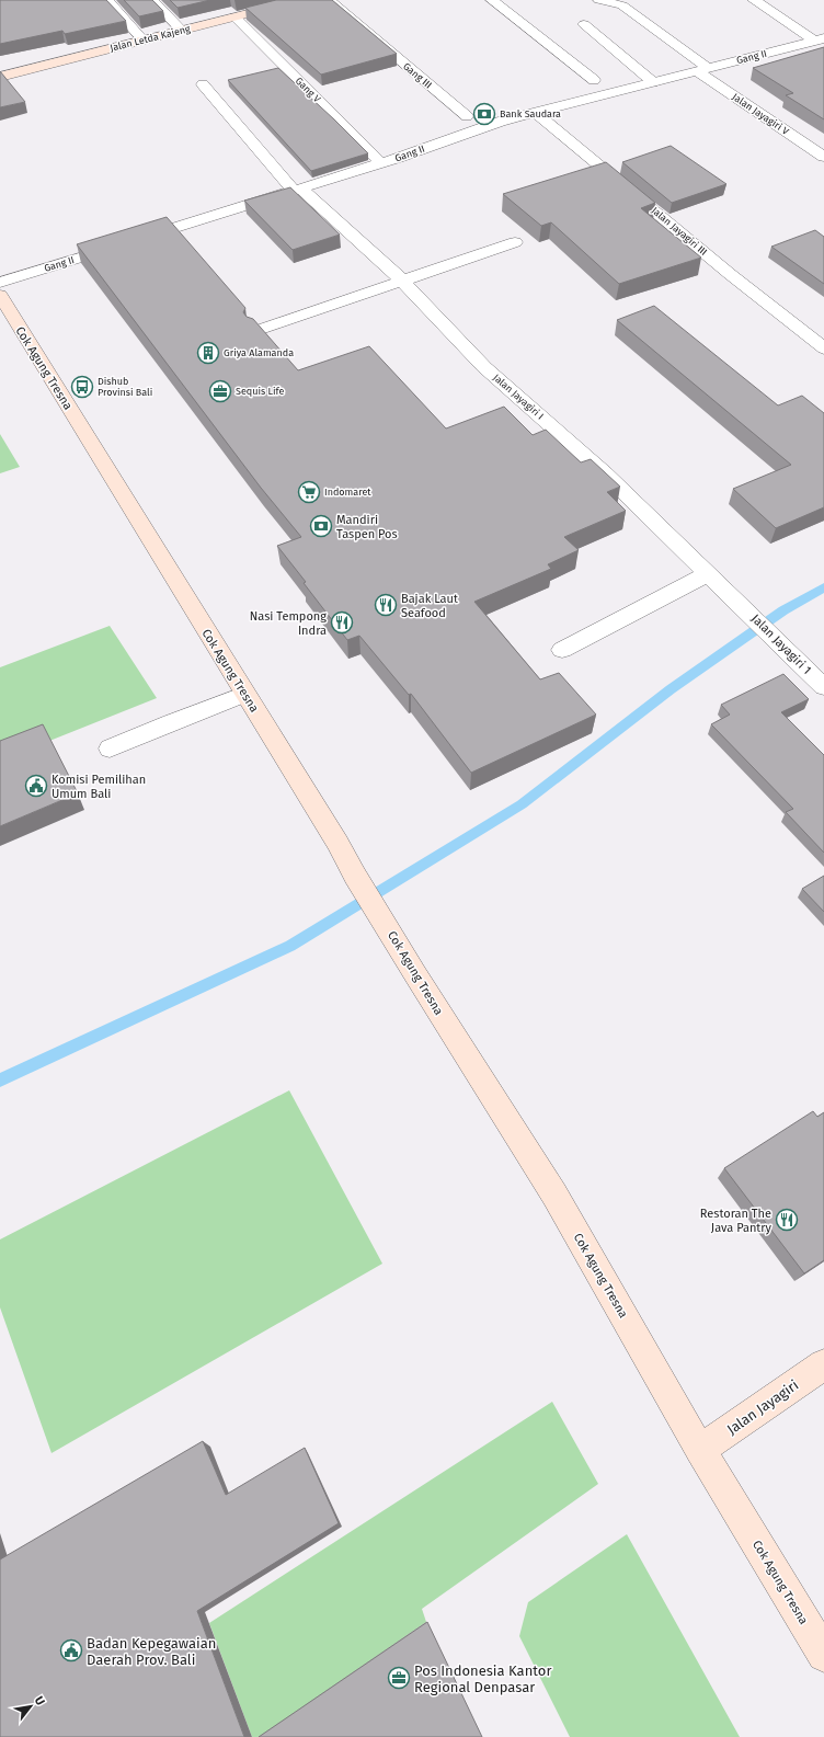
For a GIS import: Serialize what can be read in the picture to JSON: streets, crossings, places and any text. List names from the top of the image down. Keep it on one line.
{"streets":{"main road":["Jalan Letda Kajeng","Cok Agung Tresna","Jalan Jayagiri"],"street":["Gang II","Gang III","Gang V","Jalan Jayagiri V","Jalan Jayagiri III","Jalan Jayagiri I","Jalan Jayagiri 1"]},"crossings":[["Jalan Letda Kajeng","Gang V"],["Gang II","Gang V"],["Gang II","Jalan Jayagiri V"],["Gang II","Jalan Jayagiri III"],["Gang II","Jalan Jayagiri I"],["Cok Agung Tresna","Jalan Jayagiri"],["Jalan Jayagiri I","Jalan Jayagiri 1"]],"places":{"bank":["Bank Saudara","Mandiri Taspen Pos"],"building":["Griya Alamanda"],"bus stop":["Dishub Provinsi Bali"],"office":["Sequis Life","Pos Indonesia Kantor Regional Denpasar"],"supermarket":["Indomaret"],"restaurant":["Bajak Laut Seafood","Nasi Tempong Indra","Restoran The Java Pantry"],"public building":["Komisi Pemilihan Umum Bali","Badan Kepegawaian Daerah Prov. Bali"]},"north":"top right"}
